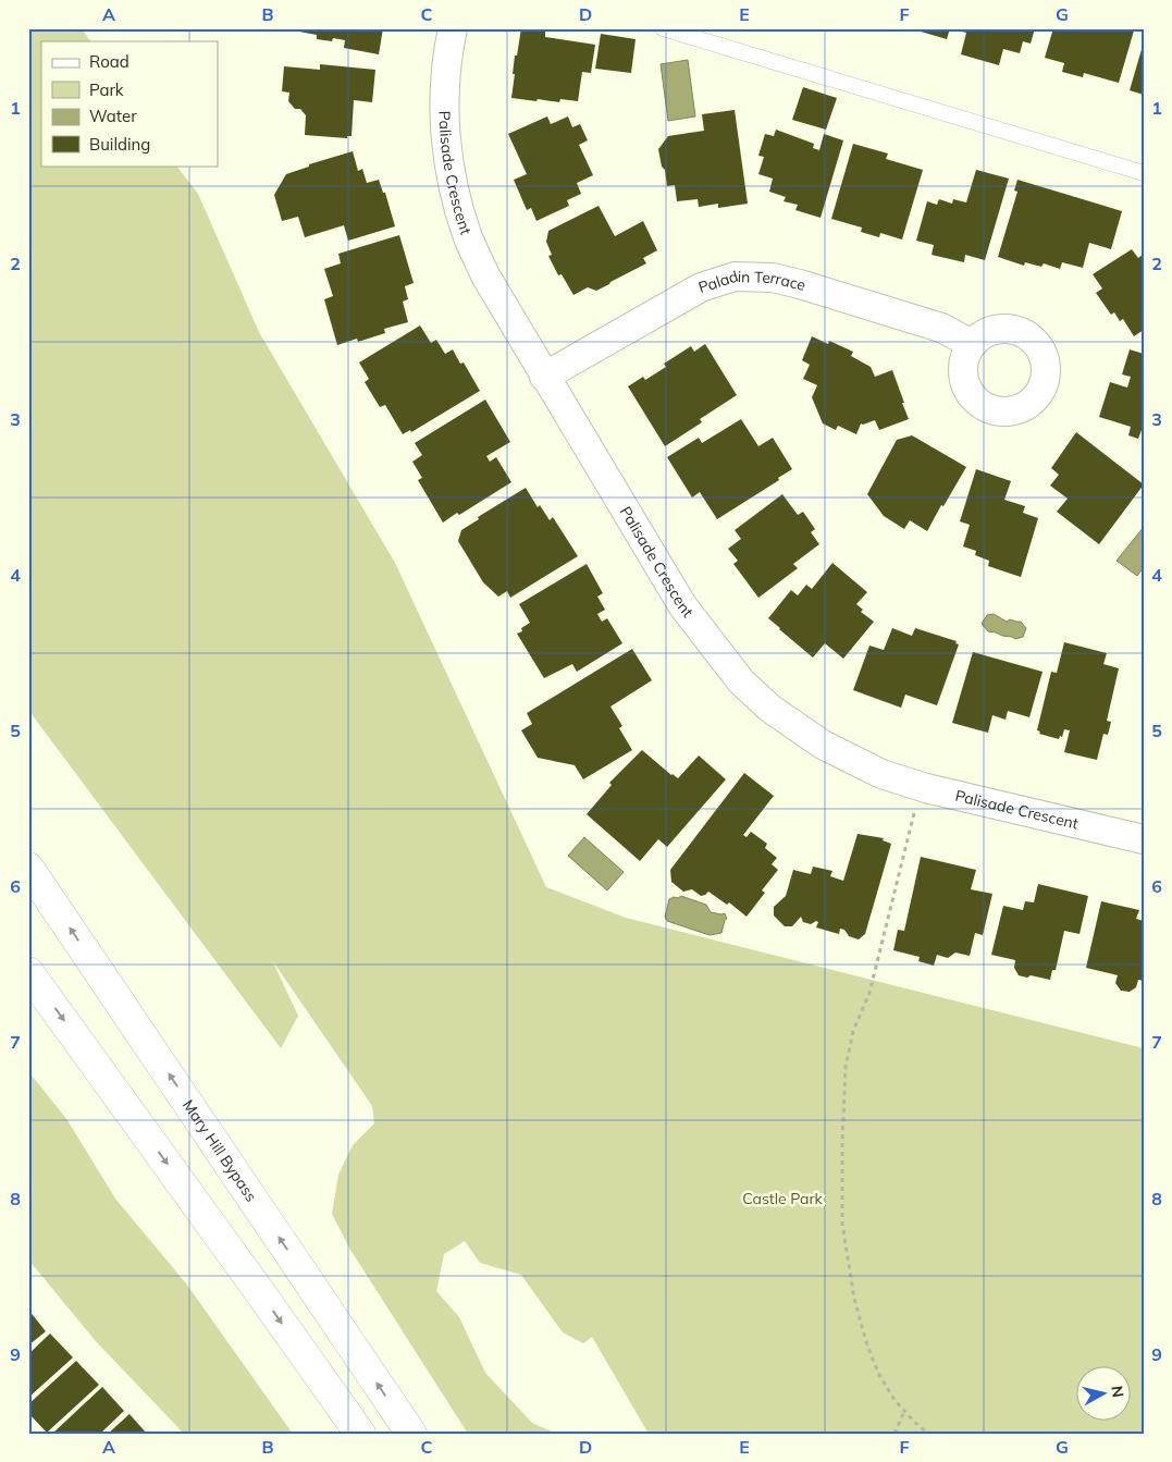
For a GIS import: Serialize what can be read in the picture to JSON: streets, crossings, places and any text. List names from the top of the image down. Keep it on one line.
{"streets":{"highway":["Mary Hill Bypass"],"street":["Palisade Crescent","Paladin Terrace"]},"crossings":[["Palisade Crescent","Paladin Terrace"]],"parks":["Castle Park"],"legend":["Road","Park","Water","Building"],"north":"right","grid":{"columns":["A","B","C","D","E","F","G"],"rows":["1","2","3","4","5","6","7","8","9"]}}
